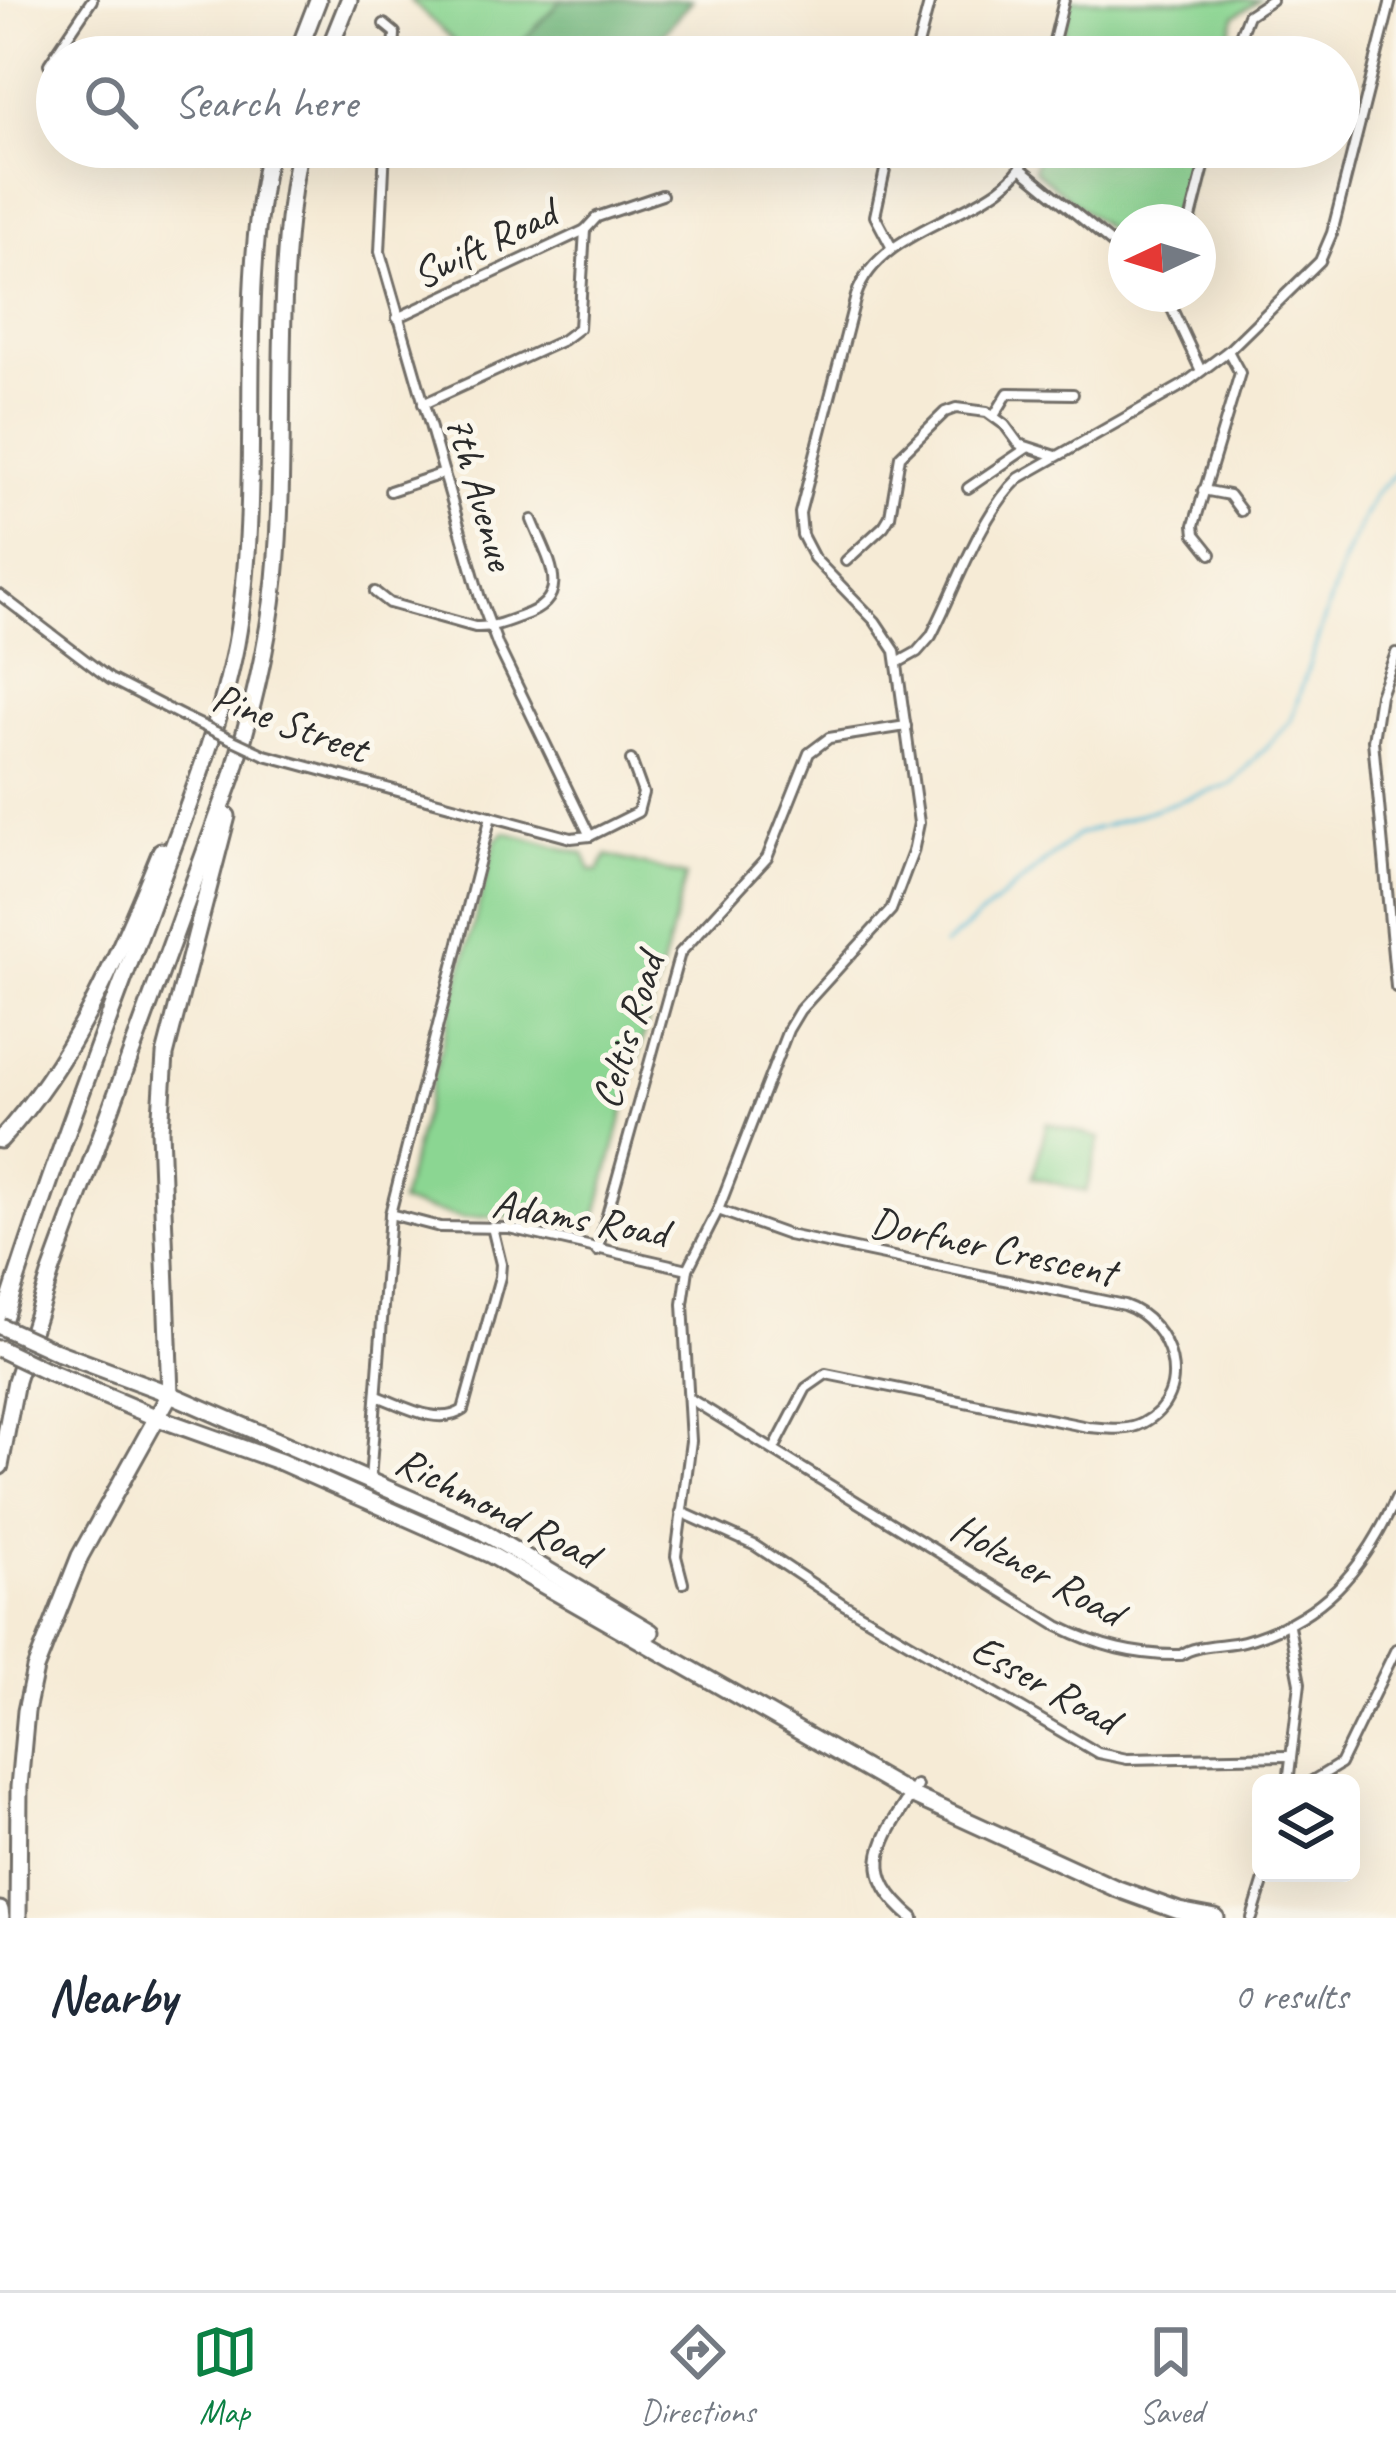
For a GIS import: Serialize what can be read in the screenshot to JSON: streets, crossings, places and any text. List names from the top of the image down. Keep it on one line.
{"streets":{"highway":["Richmond Road"],"street":["Swift Road","7th Avenue","Pine Street","Celtis Road","Adams Road","Dorfner Crescent","Holzner Road","Esser Road"]},"crossings":[["Swift Road","7th Avenue"],["7th Avenue","Pine Street"],["Celtis Road","Adams Road"],["Dorfner Crescent","Holzner Road"]],"north":"left","page":{"search":"Search here","heading":["Nearby","0 results"],"nav":["Map","Directions","Saved"]}}
